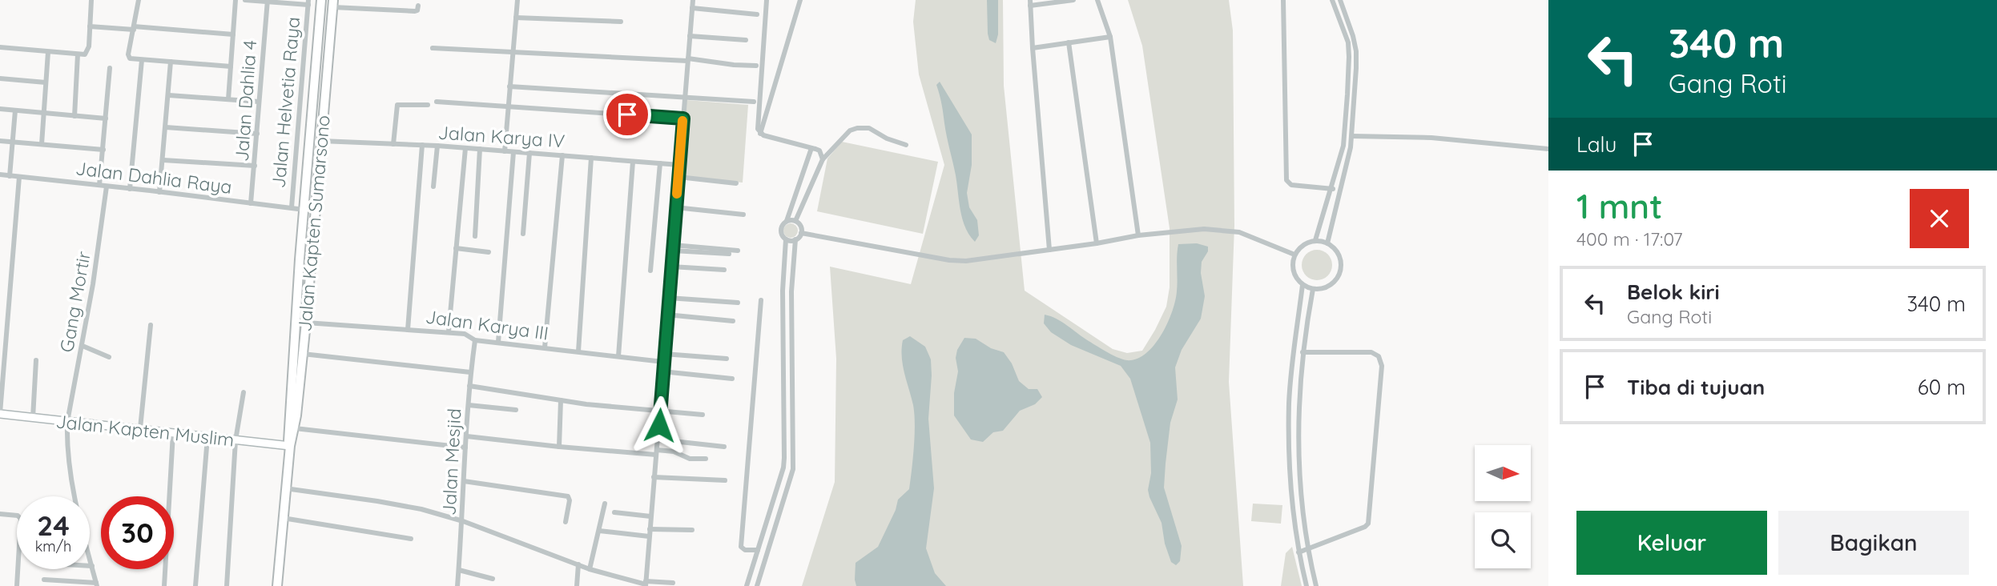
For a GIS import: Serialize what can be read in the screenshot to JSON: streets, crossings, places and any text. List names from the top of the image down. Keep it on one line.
{"streets":{"highway":["Jalan Kapten Sumarsono"],"street":["Jalan Dahlia 4","Jalan Helvetia Raya","Jalan Karya IV","Jalan Dahlia Raya","Gang Mortir","Jalan Karya III","Jalan Kapten Muslim","Jalan Mesjid"]},"crossings":[["Jalan Dahlia 4","Jalan Dahlia Raya"],["Jalan Helvetia Raya","Jalan Dahlia Raya"],["Jalan Karya IV","Jalan Kapten Sumarsono"],["Jalan Dahlia Raya","Jalan Kapten Sumarsono"],["Jalan Dahlia Raya","Gang Mortir"],["Jalan Kapten Sumarsono","Jalan Karya III"],["Jalan Kapten Sumarsono","Jalan Kapten Muslim"],["Gang Mortir","Jalan Kapten Muslim"],["Jalan Karya III","Jalan Mesjid"]],"north":"right","page":{"turn":["340 m","Gang Roti"],"then":"Lalu","heading":["1 mnt","400 m · 17:07"],"list":[{"name":"Belok kiri","note":"Gang Roti","value":"340 m"},{"name":"Tiba di tujuan","value":"60 m"}],"speed":"24 km/h","limit":"30","buttons":["Keluar","Bagikan"]}}
